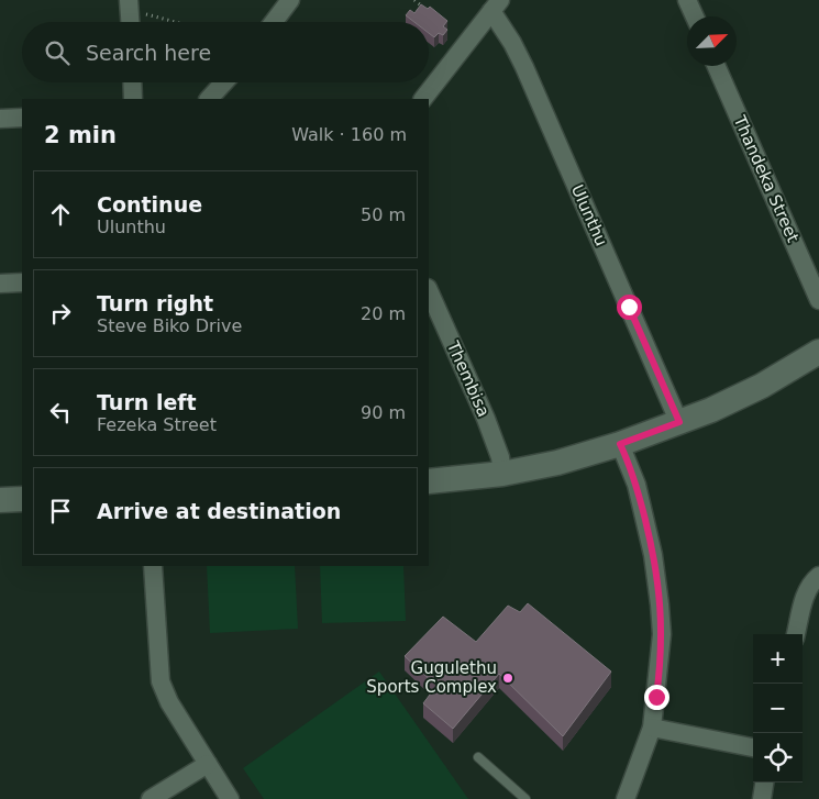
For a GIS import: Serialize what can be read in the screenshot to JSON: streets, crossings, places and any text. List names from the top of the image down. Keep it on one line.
{"streets":{"street":["Thandeka Street","Ulunthu","Thembisa"]},"places":["Gugulethu Sports Complex"],"north":"top right","page":{"search":"Search here","heading":["2 min","Walk · 160 m"],"list":[["Continue","Ulunthu","50 m"],["Turn right","Steve Biko Drive","20 m"],["Turn left","Fezeka Street","90 m"],"Arrive at destination"],"map_buttons":["+","−"]}}
